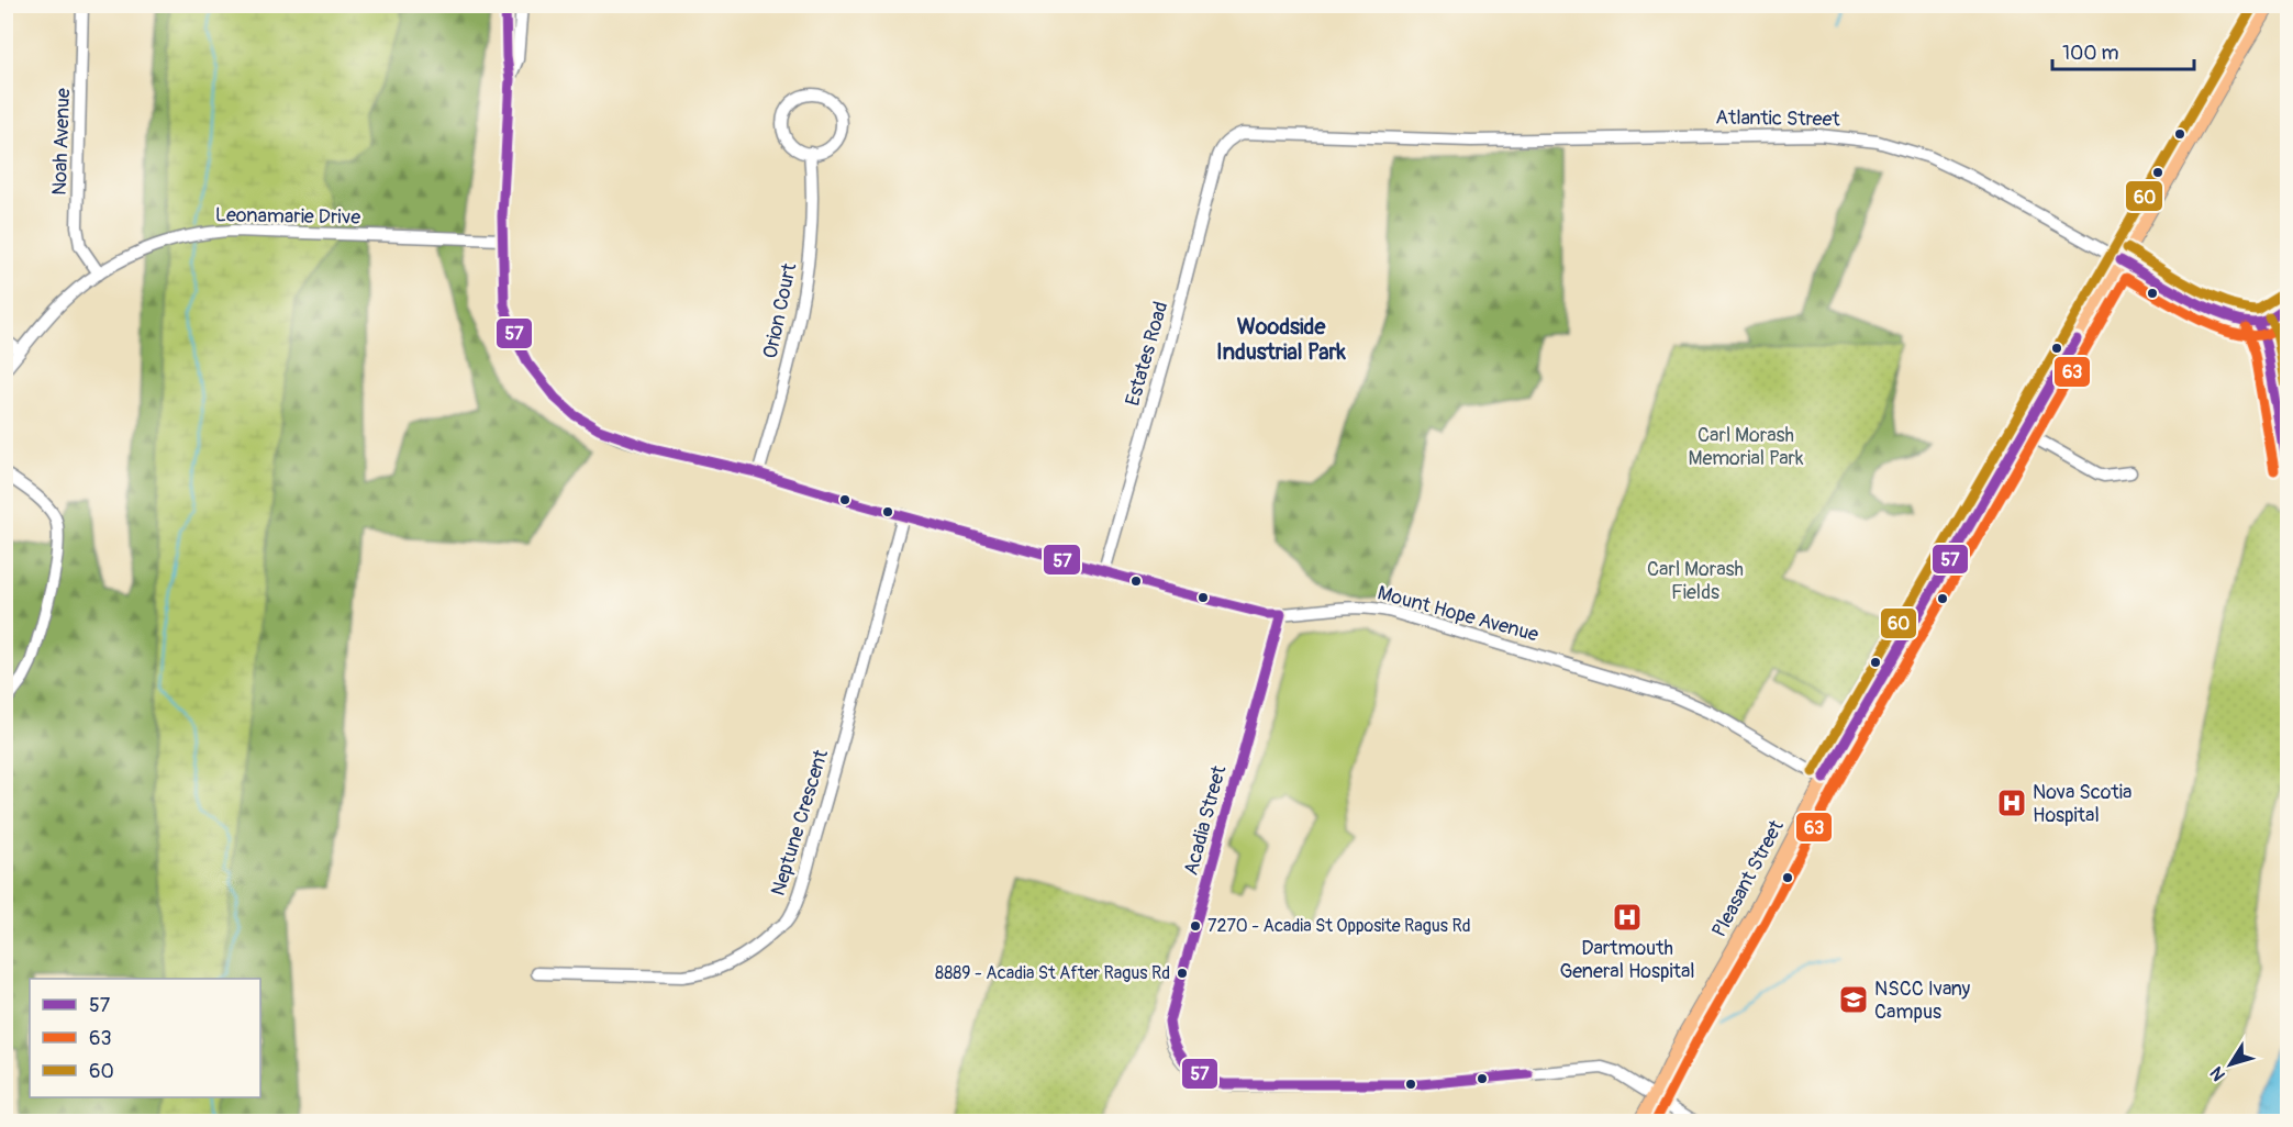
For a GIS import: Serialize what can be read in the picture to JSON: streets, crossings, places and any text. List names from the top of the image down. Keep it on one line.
{"streets":{"main road":["Pleasant Street"],"street":["Atlantic Street","Noah Avenue","Leonamarie Drive","Orion Court","Estates Road","Mount Hope Avenue","Acadia Street","Neptune Crescent"]},"crossings":[["Atlantic Street","Estates Road"],["Atlantic Street","Pleasant Street"],["Noah Avenue","Leonamarie Drive"],["Leonamarie Drive","Mount Hope Avenue"],["Orion Court","Mount Hope Avenue"],["Estates Road","Mount Hope Avenue"],["Mount Hope Avenue","Acadia Street"],["Mount Hope Avenue","Neptune Crescent"],["Mount Hope Avenue","Pleasant Street"],["Acadia Street","Pleasant Street"]],"districts":["Woodside Industrial Park"],"parks":["Carl Morash Memorial Park","Carl Morash Fields"],"places":{"hospital":["Nova Scotia Hospital","Dartmouth General Hospital"],"other":["7270 - Acadia St Opposite Ragus Rd","8889 - Acadia St After Ragus Rd"],"school or university":["NSCC Ivany Campus"]},"lines":["transit line 57","transit line 60","transit line 63"],"legend":["57","63","60"],"scale_bar":"100 m","north":"bottom left"}
